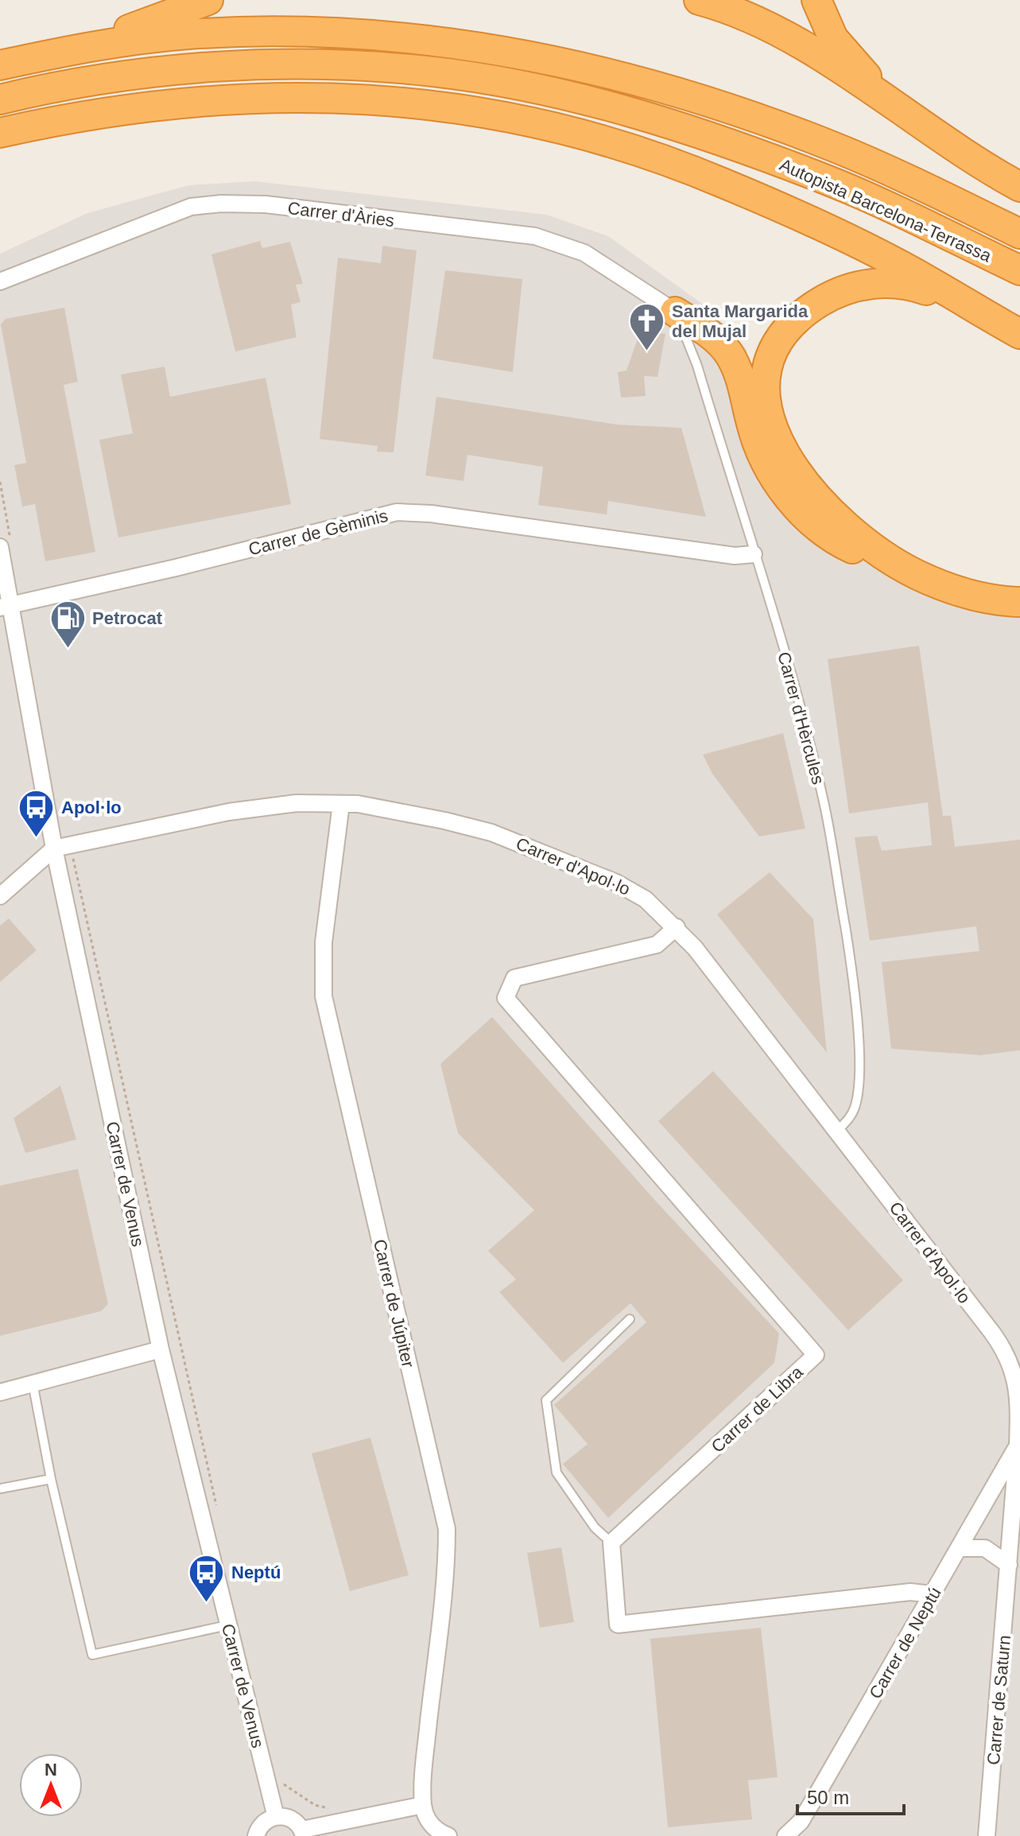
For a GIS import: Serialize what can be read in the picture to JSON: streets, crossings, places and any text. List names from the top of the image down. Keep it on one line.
{"streets":{"highway":["Autopista Barcelona-Terrassa"],"street":["Carrer d'Àries","Carrer de Gèminis","Carrer d'Apol·lo","Carrer de Venus","Carrer de Júpiter","Carrer de Libra","Carrer de Neptú","Carrer de Saturn"],"lane":["Carrer d'Hèrcules"]},"crossings":[["Carrer d'Àries","Carrer d'Hèrcules"],["Carrer de Gèminis","Carrer d'Hèrcules"],["Carrer de Gèminis","Carrer de Venus"],["Carrer d'Hèrcules","Carrer d'Apol·lo"],["Carrer d'Apol·lo","Carrer de Venus"],["Carrer d'Apol·lo","Carrer de Júpiter"],["Carrer d'Apol·lo","Carrer de Libra"],["Carrer d'Apol·lo","Carrer de Neptú"],["Carrer d'Apol·lo","Carrer de Saturn"],["Carrer de Neptú","Carrer de Saturn"]],"places":{"church":["Santa Margarida del Mujal"],"fuel station":["Petrocat"],"bus stop":["Apol·lo","Neptú"]},"scale_bar":"50 m","north":"top"}
